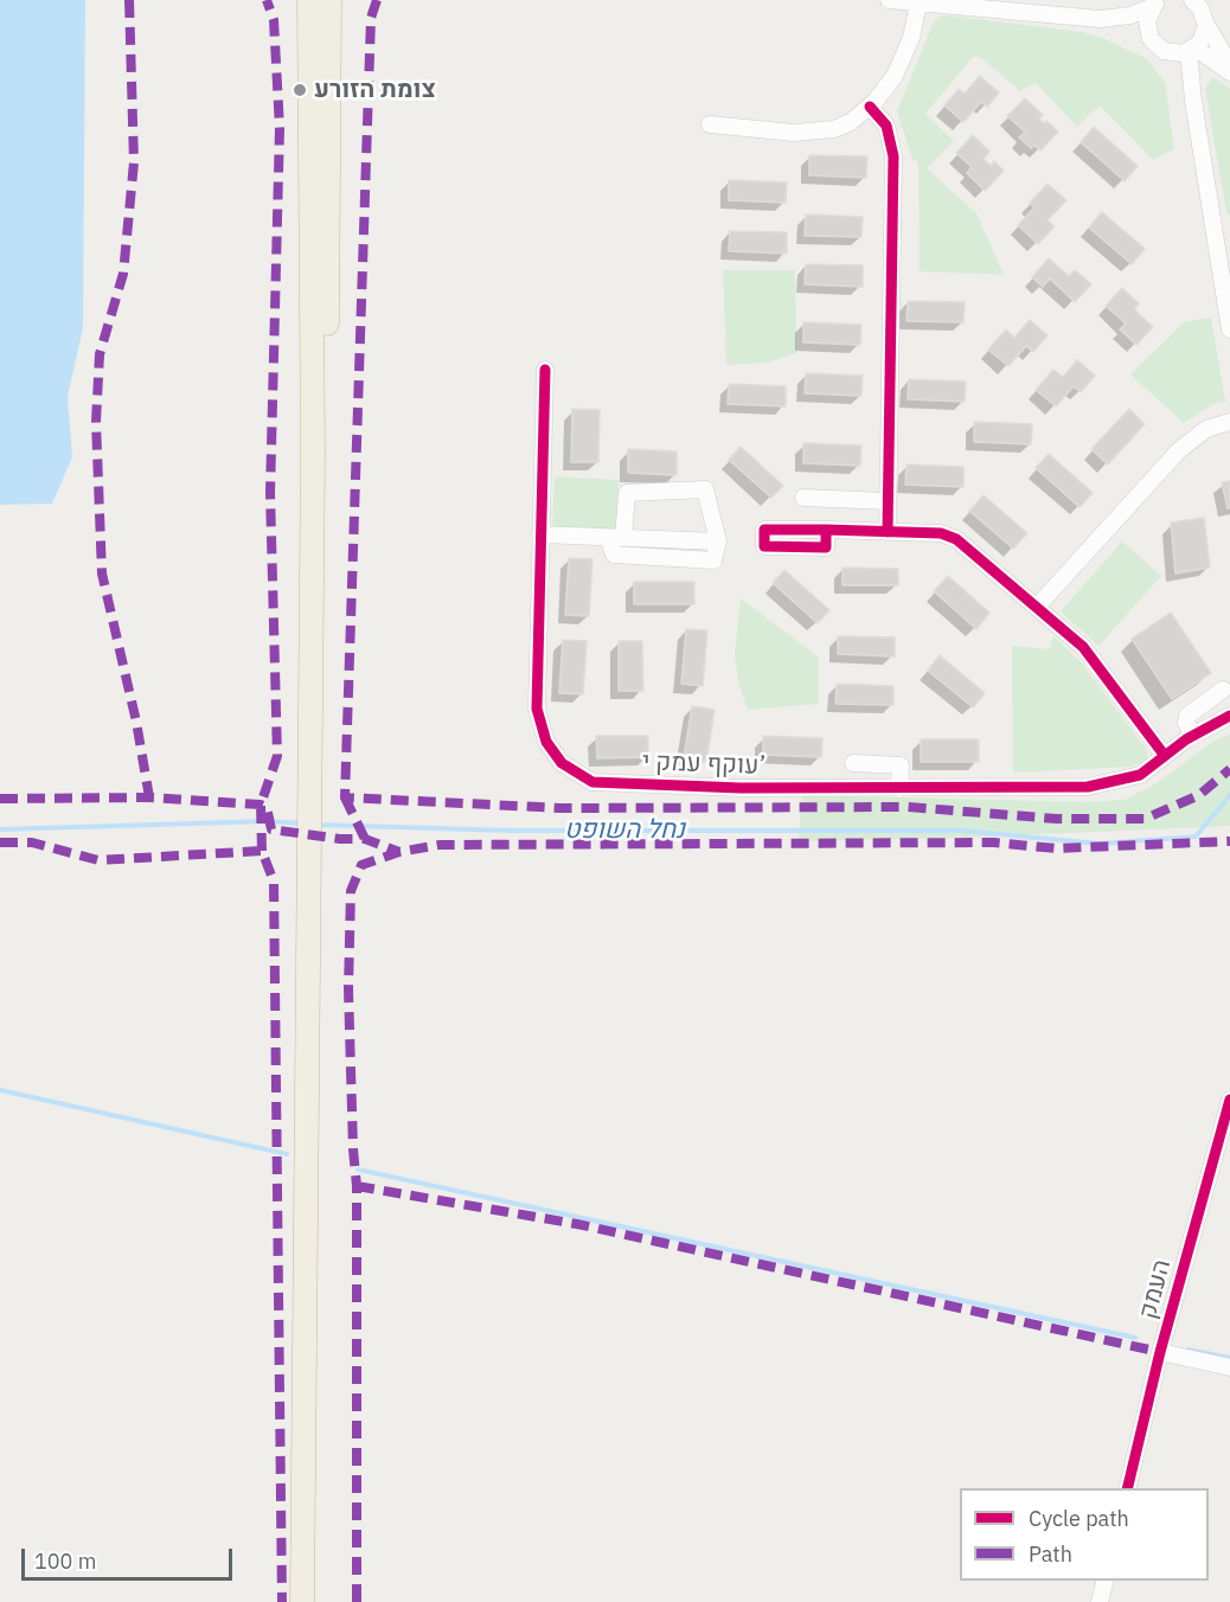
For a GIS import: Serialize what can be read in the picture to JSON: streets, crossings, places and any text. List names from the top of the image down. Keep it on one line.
{"streets":{"street":["עוקף עמק י’","העמק"]},"water":["נחל השופט"],"places":["צומת הזורע"],"legend":["Cycle path","Path"],"scale_bar":"100 m"}
